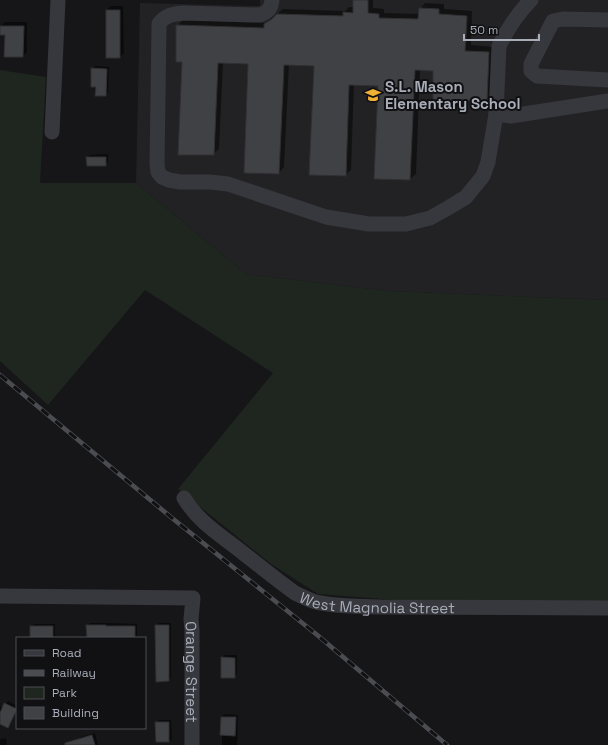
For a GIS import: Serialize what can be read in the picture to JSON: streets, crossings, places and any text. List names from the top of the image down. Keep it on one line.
{"streets":{"street":["West Magnolia Street","Orange Street"]},"places":{"school or university":["S.L. Mason Elementary School"]},"legend":["Road","Railway","Park","Building"],"scale_bar":"50 m"}
